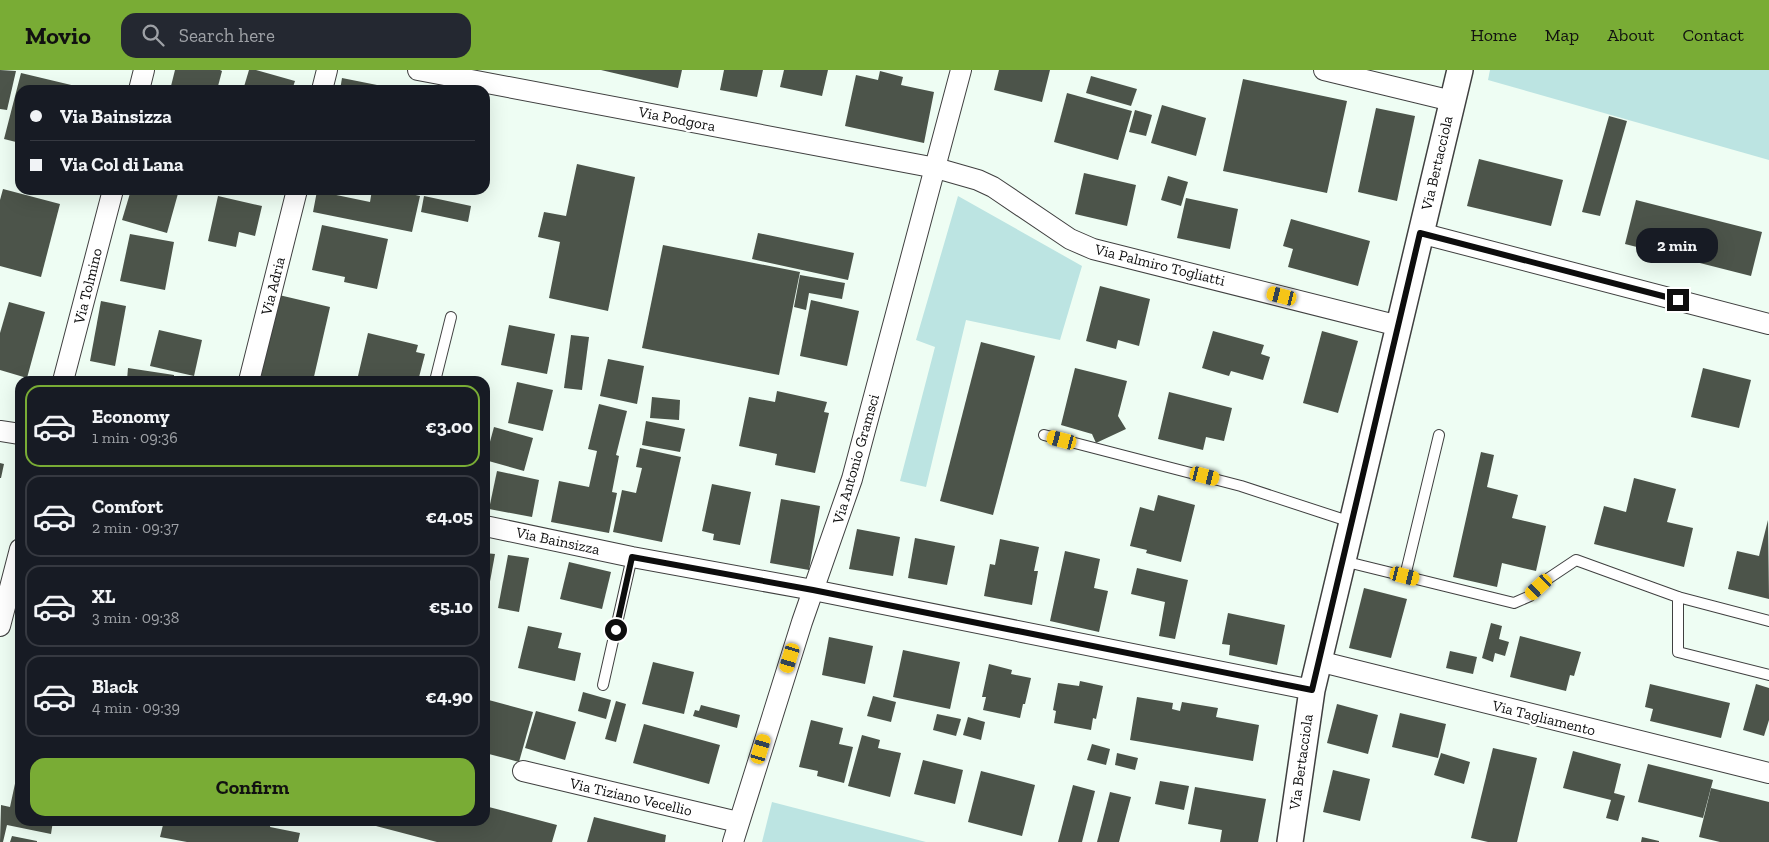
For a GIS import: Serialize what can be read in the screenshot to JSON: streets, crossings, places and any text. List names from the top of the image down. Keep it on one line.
{"streets":{"street":["Via Podgora","Via Bertacciola","Via Palmiro Togliatti","Via Tolmino","Via Adria","Via Antonio Gramsci","Via Bainsizza","Via Tagliamento","Via Tiziano Vecellio"]},"crossings":[["Via Podgora","Via Palmiro Togliatti"],["Via Podgora","Via Antonio Gramsci"],["Via Bertacciola","Via Palmiro Togliatti"],["Via Bertacciola","Via Bainsizza"],["Via Bertacciola","Via Tagliamento"],["Via Palmiro Togliatti","Via Antonio Gramsci"],["Via Antonio Gramsci","Via Bainsizza"],["Via Antonio Gramsci","Via Tiziano Vecellio"]],"page":{"header":"Movio","search":"Search here","nav":["Home","Map","About","Contact"],"banner":["Via Bainsizza","Via Col di Lana"],"bubble":"2 min","list":[{"name":"Economy","note":"1 min · 09:36","value":"€3.00"},{"name":"Comfort","note":"2 min · 09:37","value":"€4.05"},{"name":"XL","note":"3 min · 09:38","value":"€5.10"},{"name":"Black","note":"4 min · 09:39","value":"€4.90"}],"buttons":"Confirm"}}
